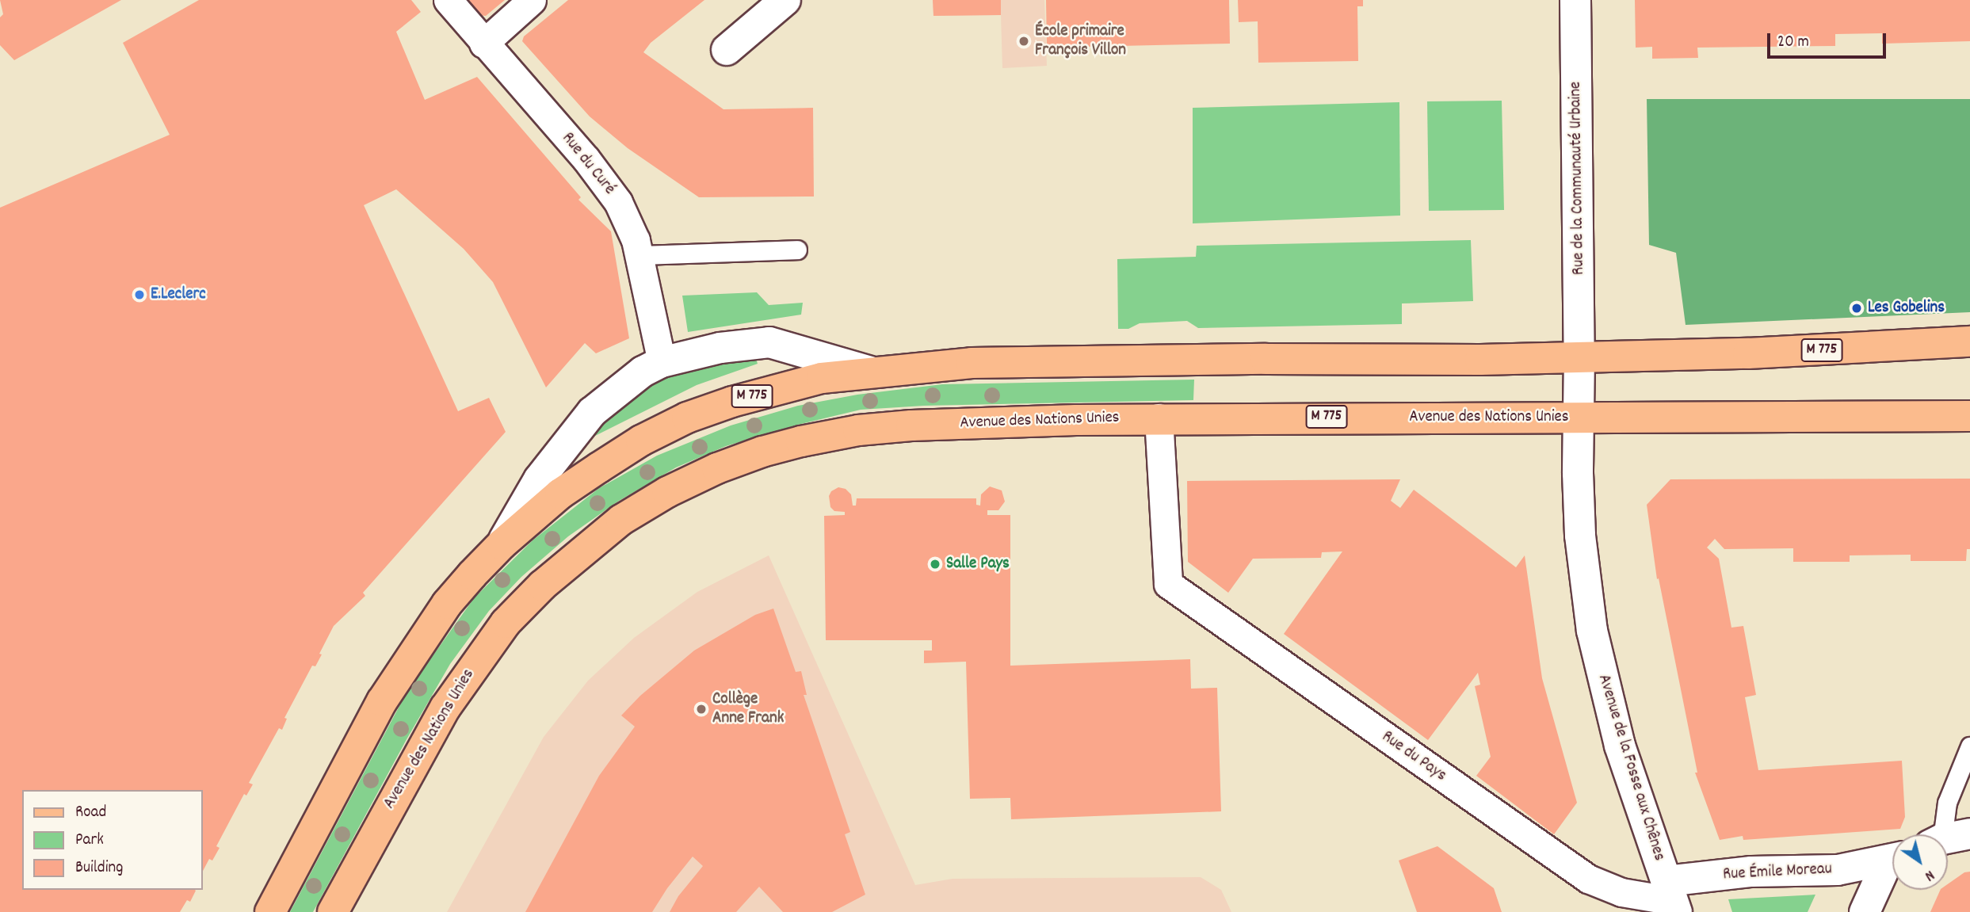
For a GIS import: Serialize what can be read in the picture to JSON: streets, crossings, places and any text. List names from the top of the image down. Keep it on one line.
{"streets":{"main road":["M 775","Avenue des Nations Unies"],"street":["Rue du Curé","Rue de la Communauté Urbaine","Rue du Pays","Avenue de la Fosse aux Chênes","Rue Émile Moreau"]},"crossings":[["Rue de la Communauté Urbaine","M 775"],["Rue de la Communauté Urbaine","Avenue de la Fosse aux Chênes"],["M 775","Avenue de la Fosse aux Chênes"],["Avenue des Nations Unies","Rue du Pays"],["Avenue des Nations Unies","Avenue de la Fosse aux Chênes"],["Rue du Pays","Avenue de la Fosse aux Chênes"],["Rue du Pays","Rue Émile Moreau"],["Avenue de la Fosse aux Chênes","Rue Émile Moreau"]],"places":["École primaire François Villon","E.Leclerc","Les Gobelins","Salle Pays","Collège Anne Frank"],"legend":["Road","Park","Building"],"scale_bar":"20 m","north":"bottom right"}
